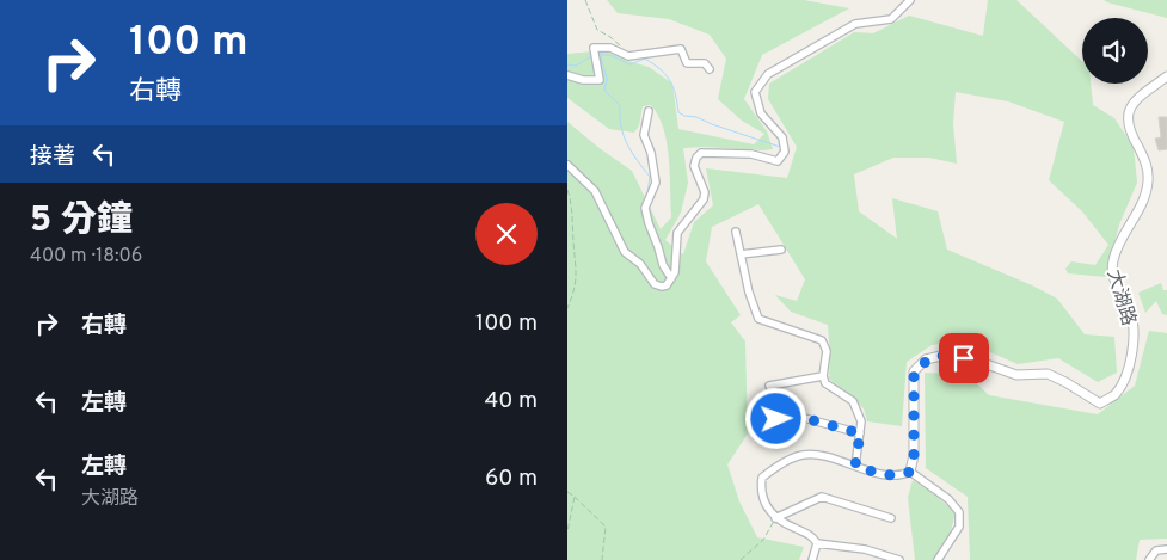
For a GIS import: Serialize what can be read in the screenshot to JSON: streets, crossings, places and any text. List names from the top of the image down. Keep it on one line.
{"streets":{"street":["大湖路"]},"page":{"turn":["100 m","右轉"],"then":"接著","heading":["5 分鐘","400 m · 18:06"],"list":[{"name":"右轉","value":"100 m"},{"name":"左轉","value":"40 m"},{"name":"左轉","note":"大湖路","value":"60 m"}]}}
